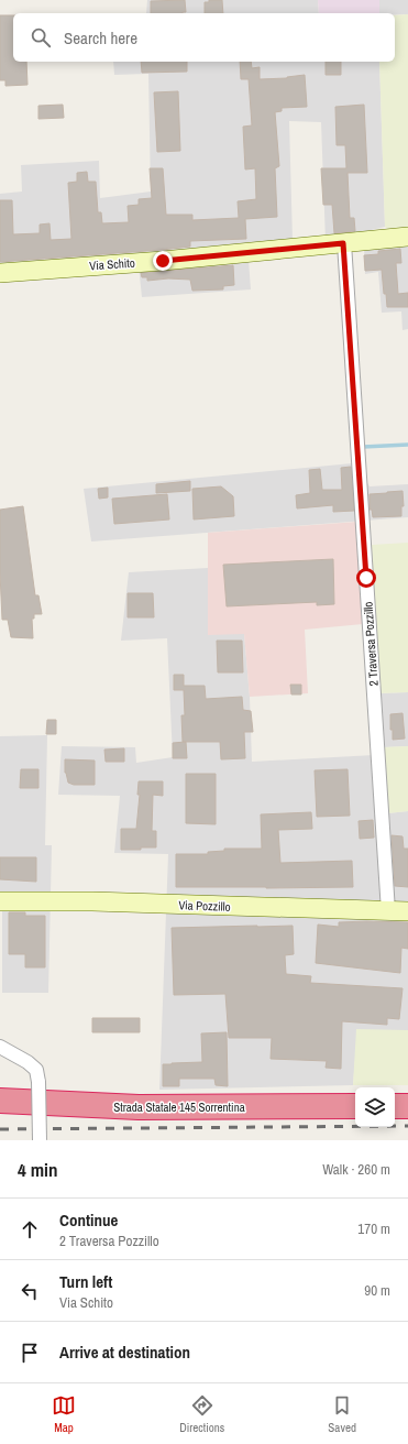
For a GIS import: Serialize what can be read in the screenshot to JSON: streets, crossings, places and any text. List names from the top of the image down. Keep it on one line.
{"streets":{"highway":["Strada Statale 145 Sorrentina"],"street":["Via Schito","2 Traversa Pozzillo","Via Pozzillo"]},"crossings":[["Via Schito","2 Traversa Pozzillo"],["2 Traversa Pozzillo","Via Pozzillo"]],"page":{"search":"Search here","heading":["4 min","Walk · 260 m"],"list":[["Continue","2 Traversa Pozzillo","170 m"],["Turn left","Via Schito","90 m"],"Arrive at destination"],"nav":["Map","Directions","Saved"]}}
